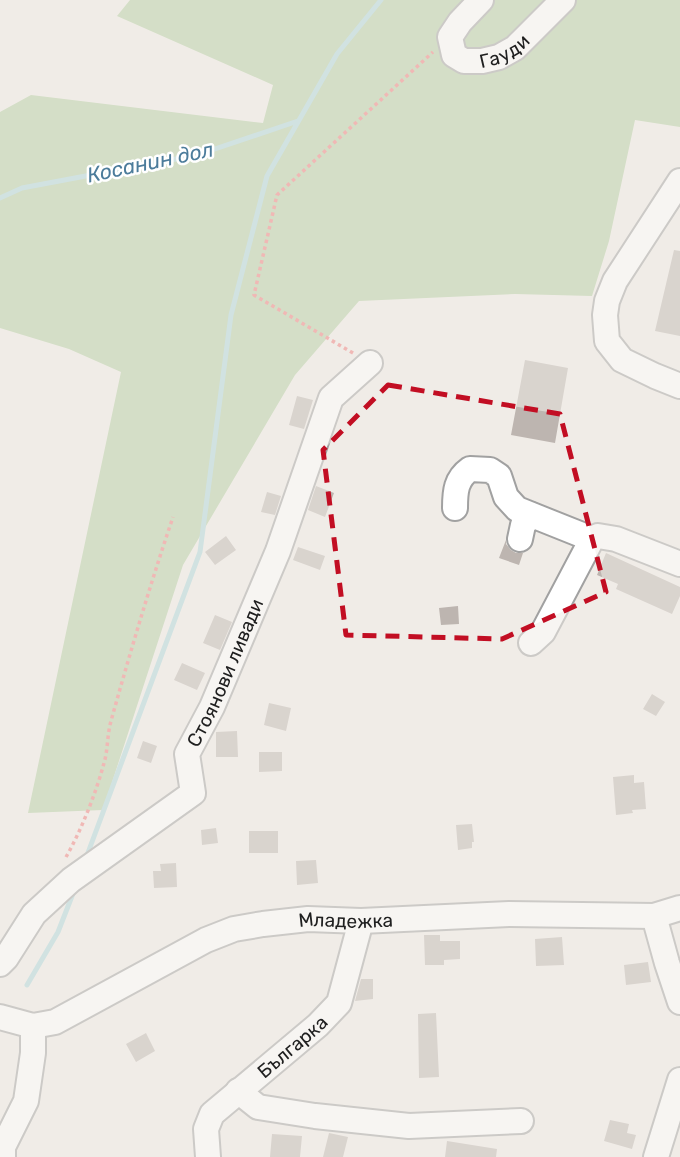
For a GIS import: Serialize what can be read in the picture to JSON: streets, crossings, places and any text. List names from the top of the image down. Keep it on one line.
{"streets":{"street":["Гауди","Стоянови ливади","Младежка","Българка"]},"crossings":[["Младежка","Българка"]],"water":["Косанин дол"]}
